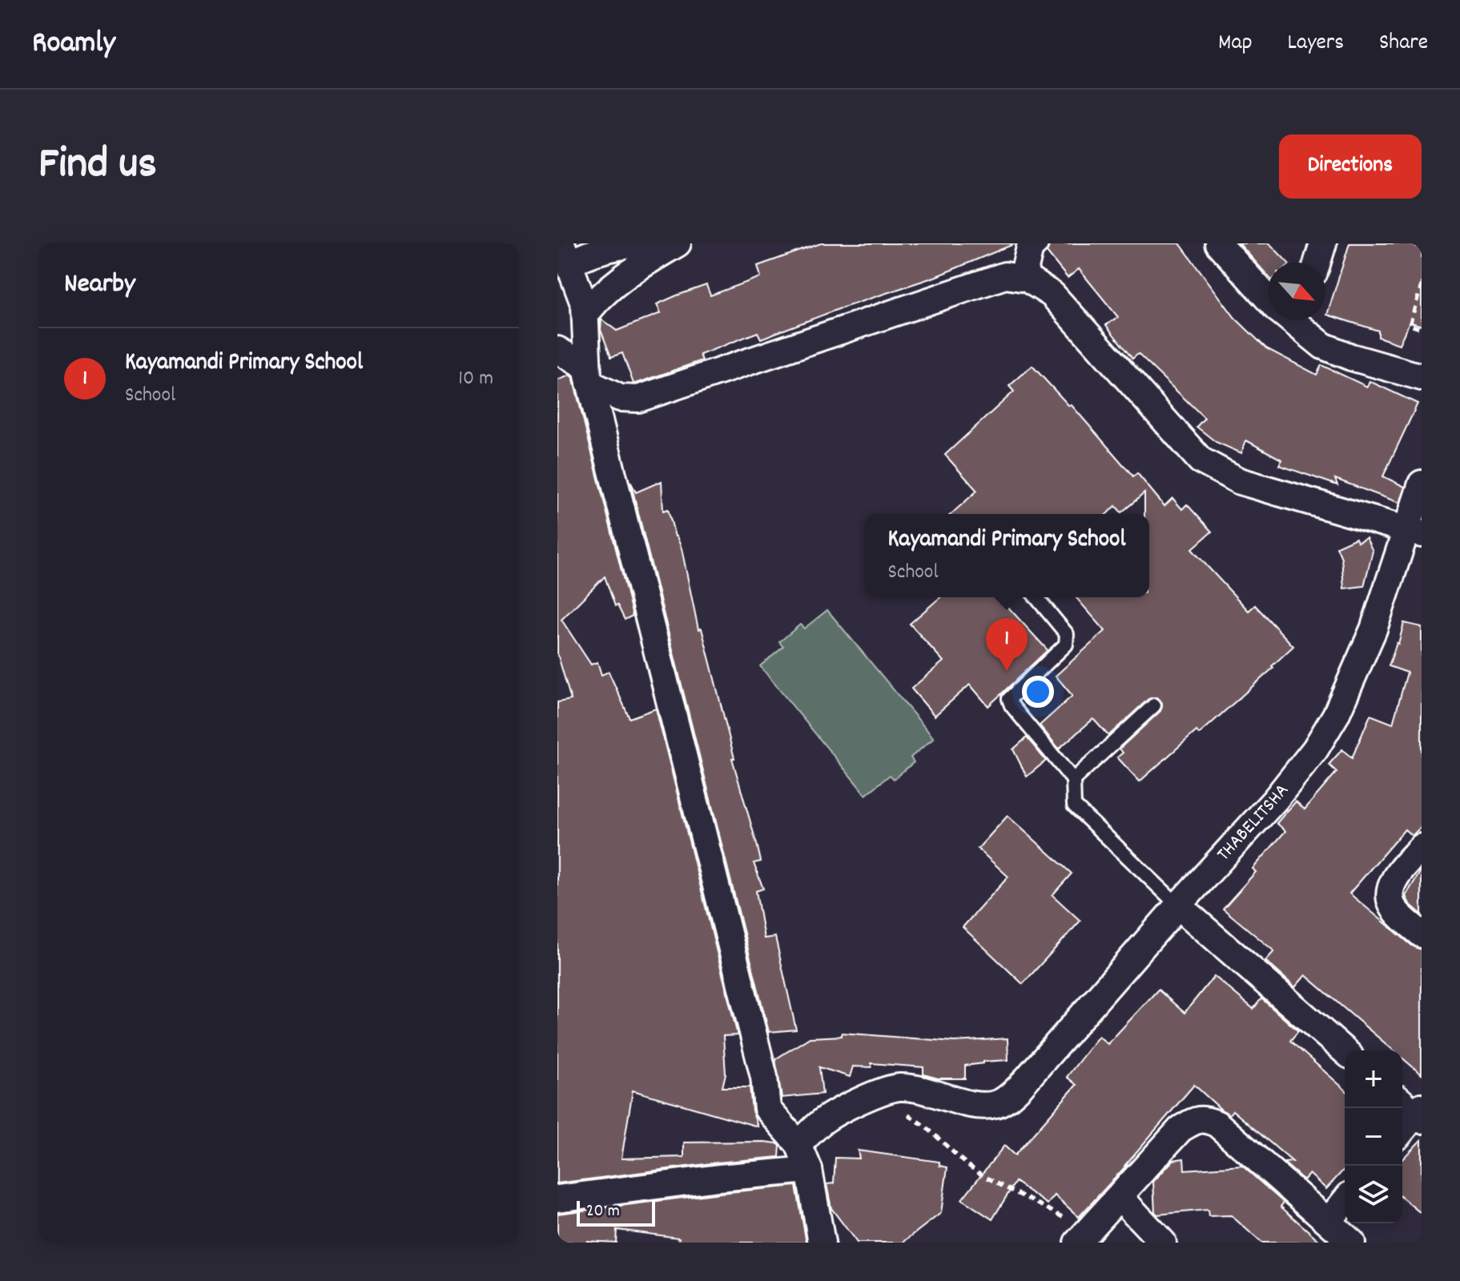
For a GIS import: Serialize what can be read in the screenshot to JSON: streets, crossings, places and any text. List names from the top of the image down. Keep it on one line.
{"streets":{"street":["THABELITSHA"]},"scale_bar":"20 m","north":"bottom right","page":{"header":"Roamly","nav":["Map","Layers","Share"],"title":"Find us","buttons":"Directions","heading":"Nearby","list":[{"mark":"1","name":"Kayamandi Primary School","note":"School","value":"10 m"}],"popup":["Kayamandi Primary School","School"],"pins":"1","map_buttons":["+","−"],"scale":"20 m"}}
